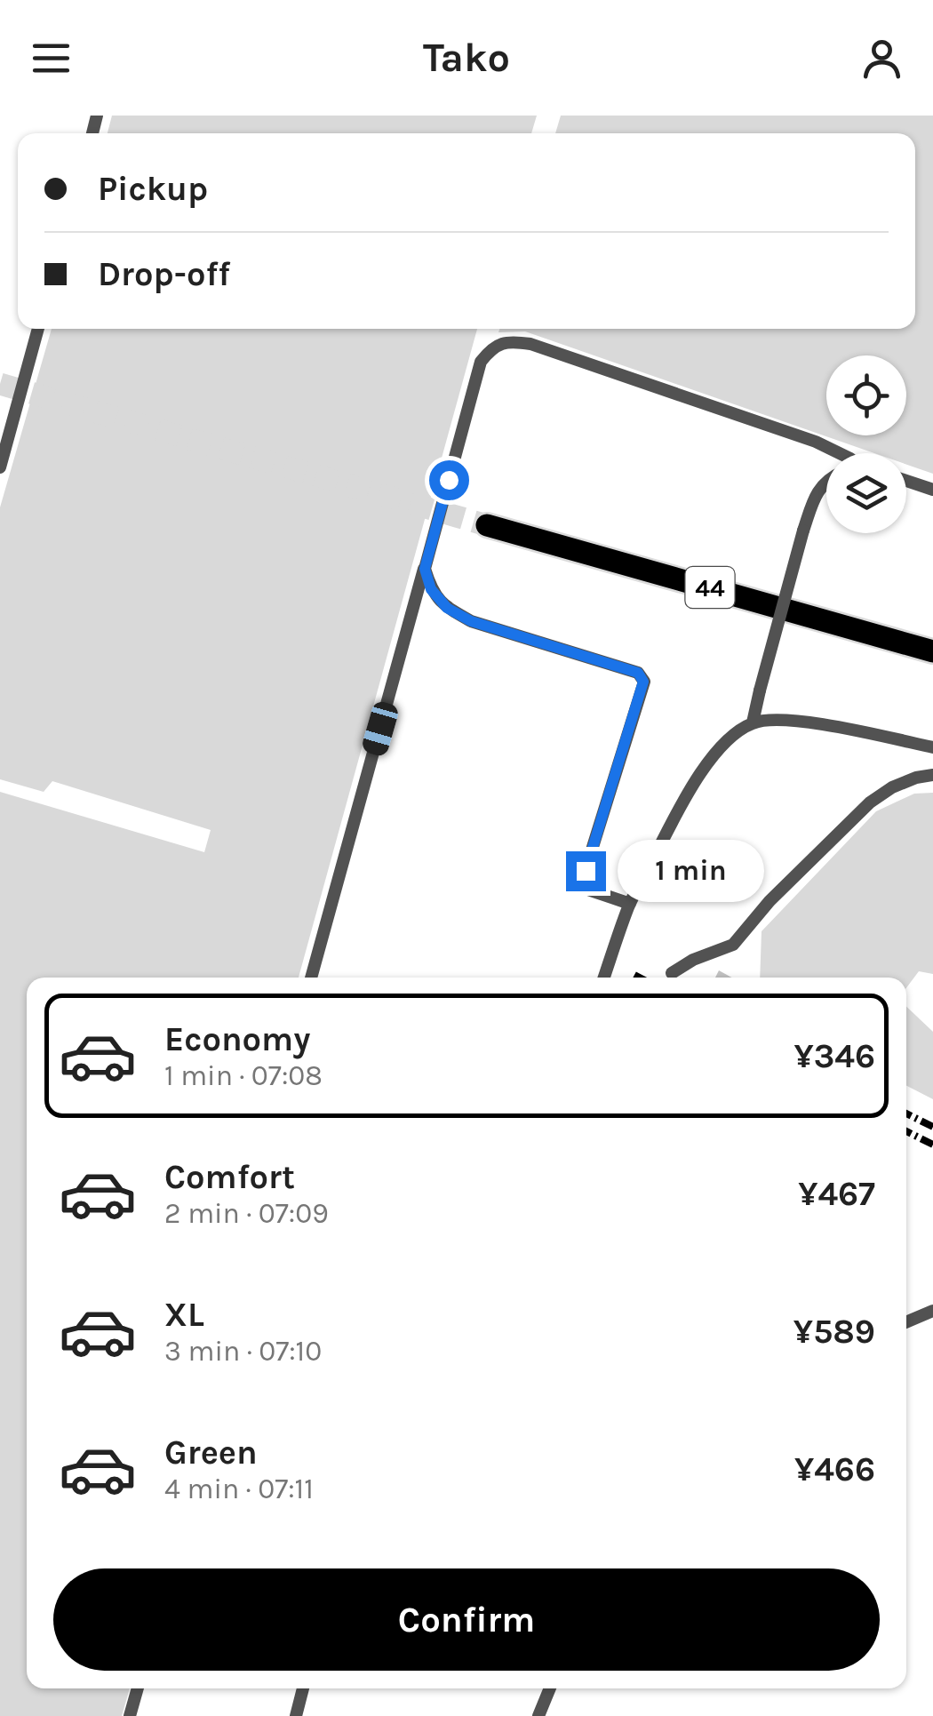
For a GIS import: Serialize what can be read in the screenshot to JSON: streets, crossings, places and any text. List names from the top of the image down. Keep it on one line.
{"streets":{"main road":["44"]},"page":{"header":"Tako","banner":["Pickup","Drop-off"],"bubble":"1 min","list":[{"name":"Economy","note":"1 min · 07:08","value":"¥346"},{"name":"Comfort","note":"2 min · 07:09","value":"¥467"},{"name":"XL","note":"3 min · 07:10","value":"¥589"},{"name":"Green","note":"4 min · 07:11","value":"¥466"}],"buttons":"Confirm"}}
